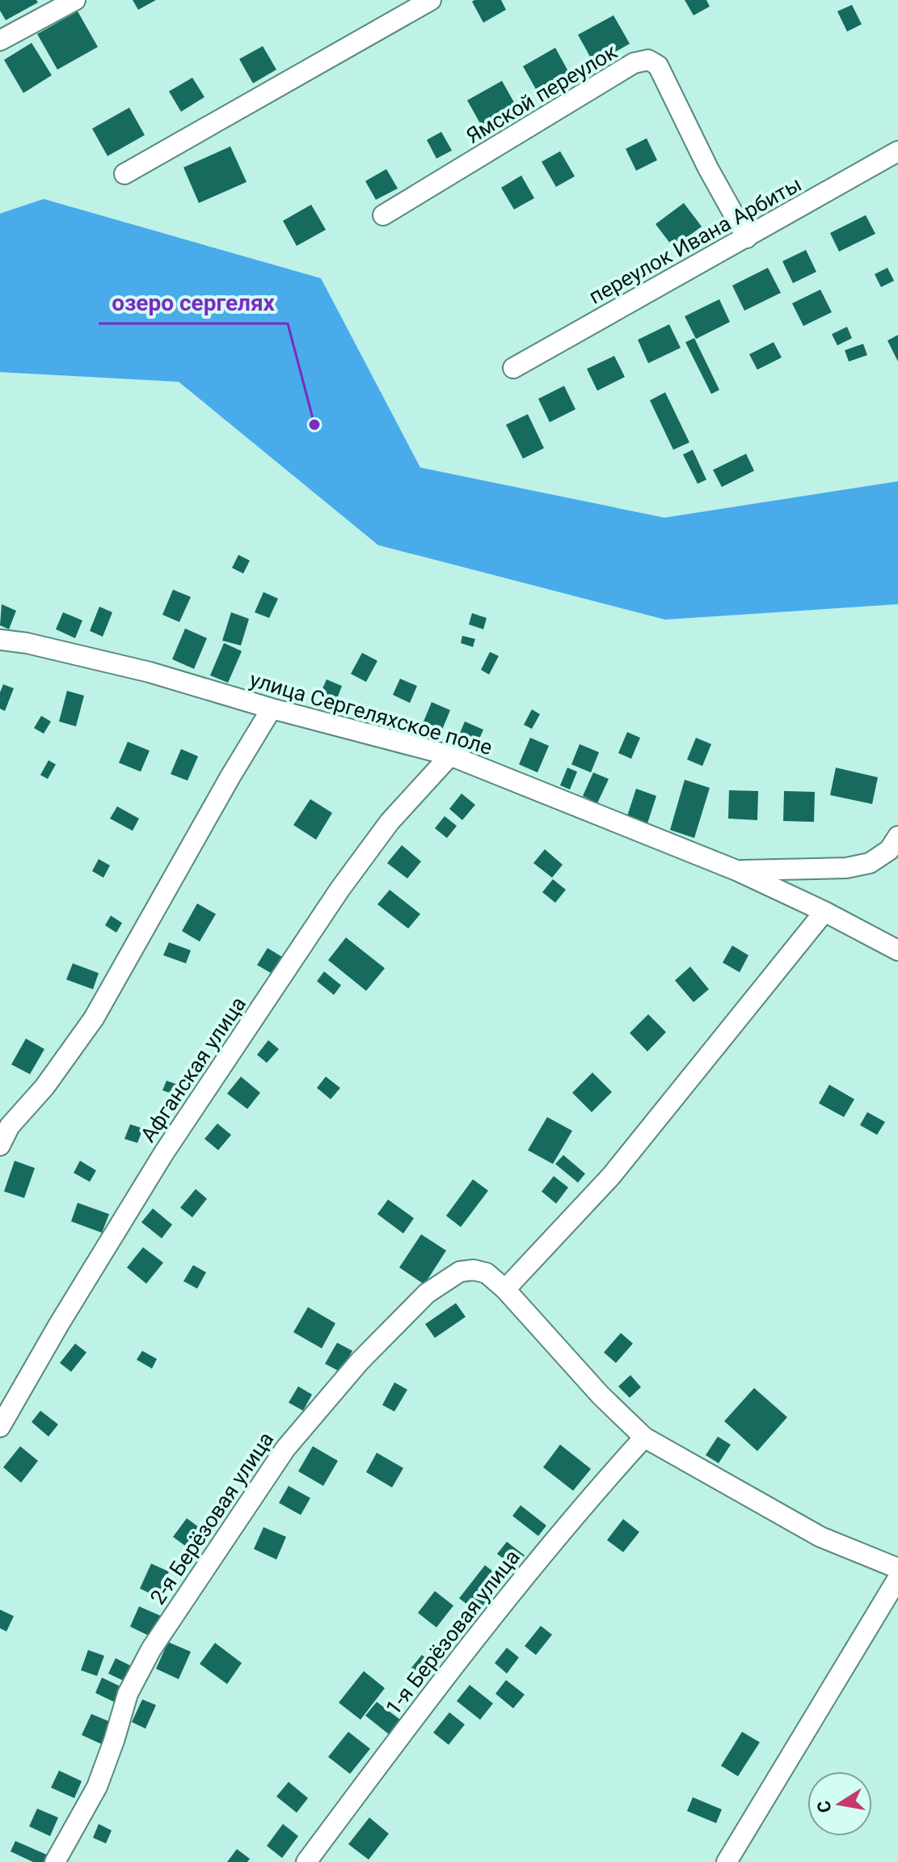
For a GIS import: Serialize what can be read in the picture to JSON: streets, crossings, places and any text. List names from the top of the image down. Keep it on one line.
{"streets":{"street":["Ямской переулок","переулок Ивана Арбиты","улица Сергеляхское поле","Афганская улица","2-я Берёзовая улица","1-я Берёзовая улица"]},"crossings":[["Ямской переулок","переулок Ивана Арбиты"],["улица Сергеляхское поле","Афганская улица"]],"places":["озеро сергелях"],"north":"left"}
